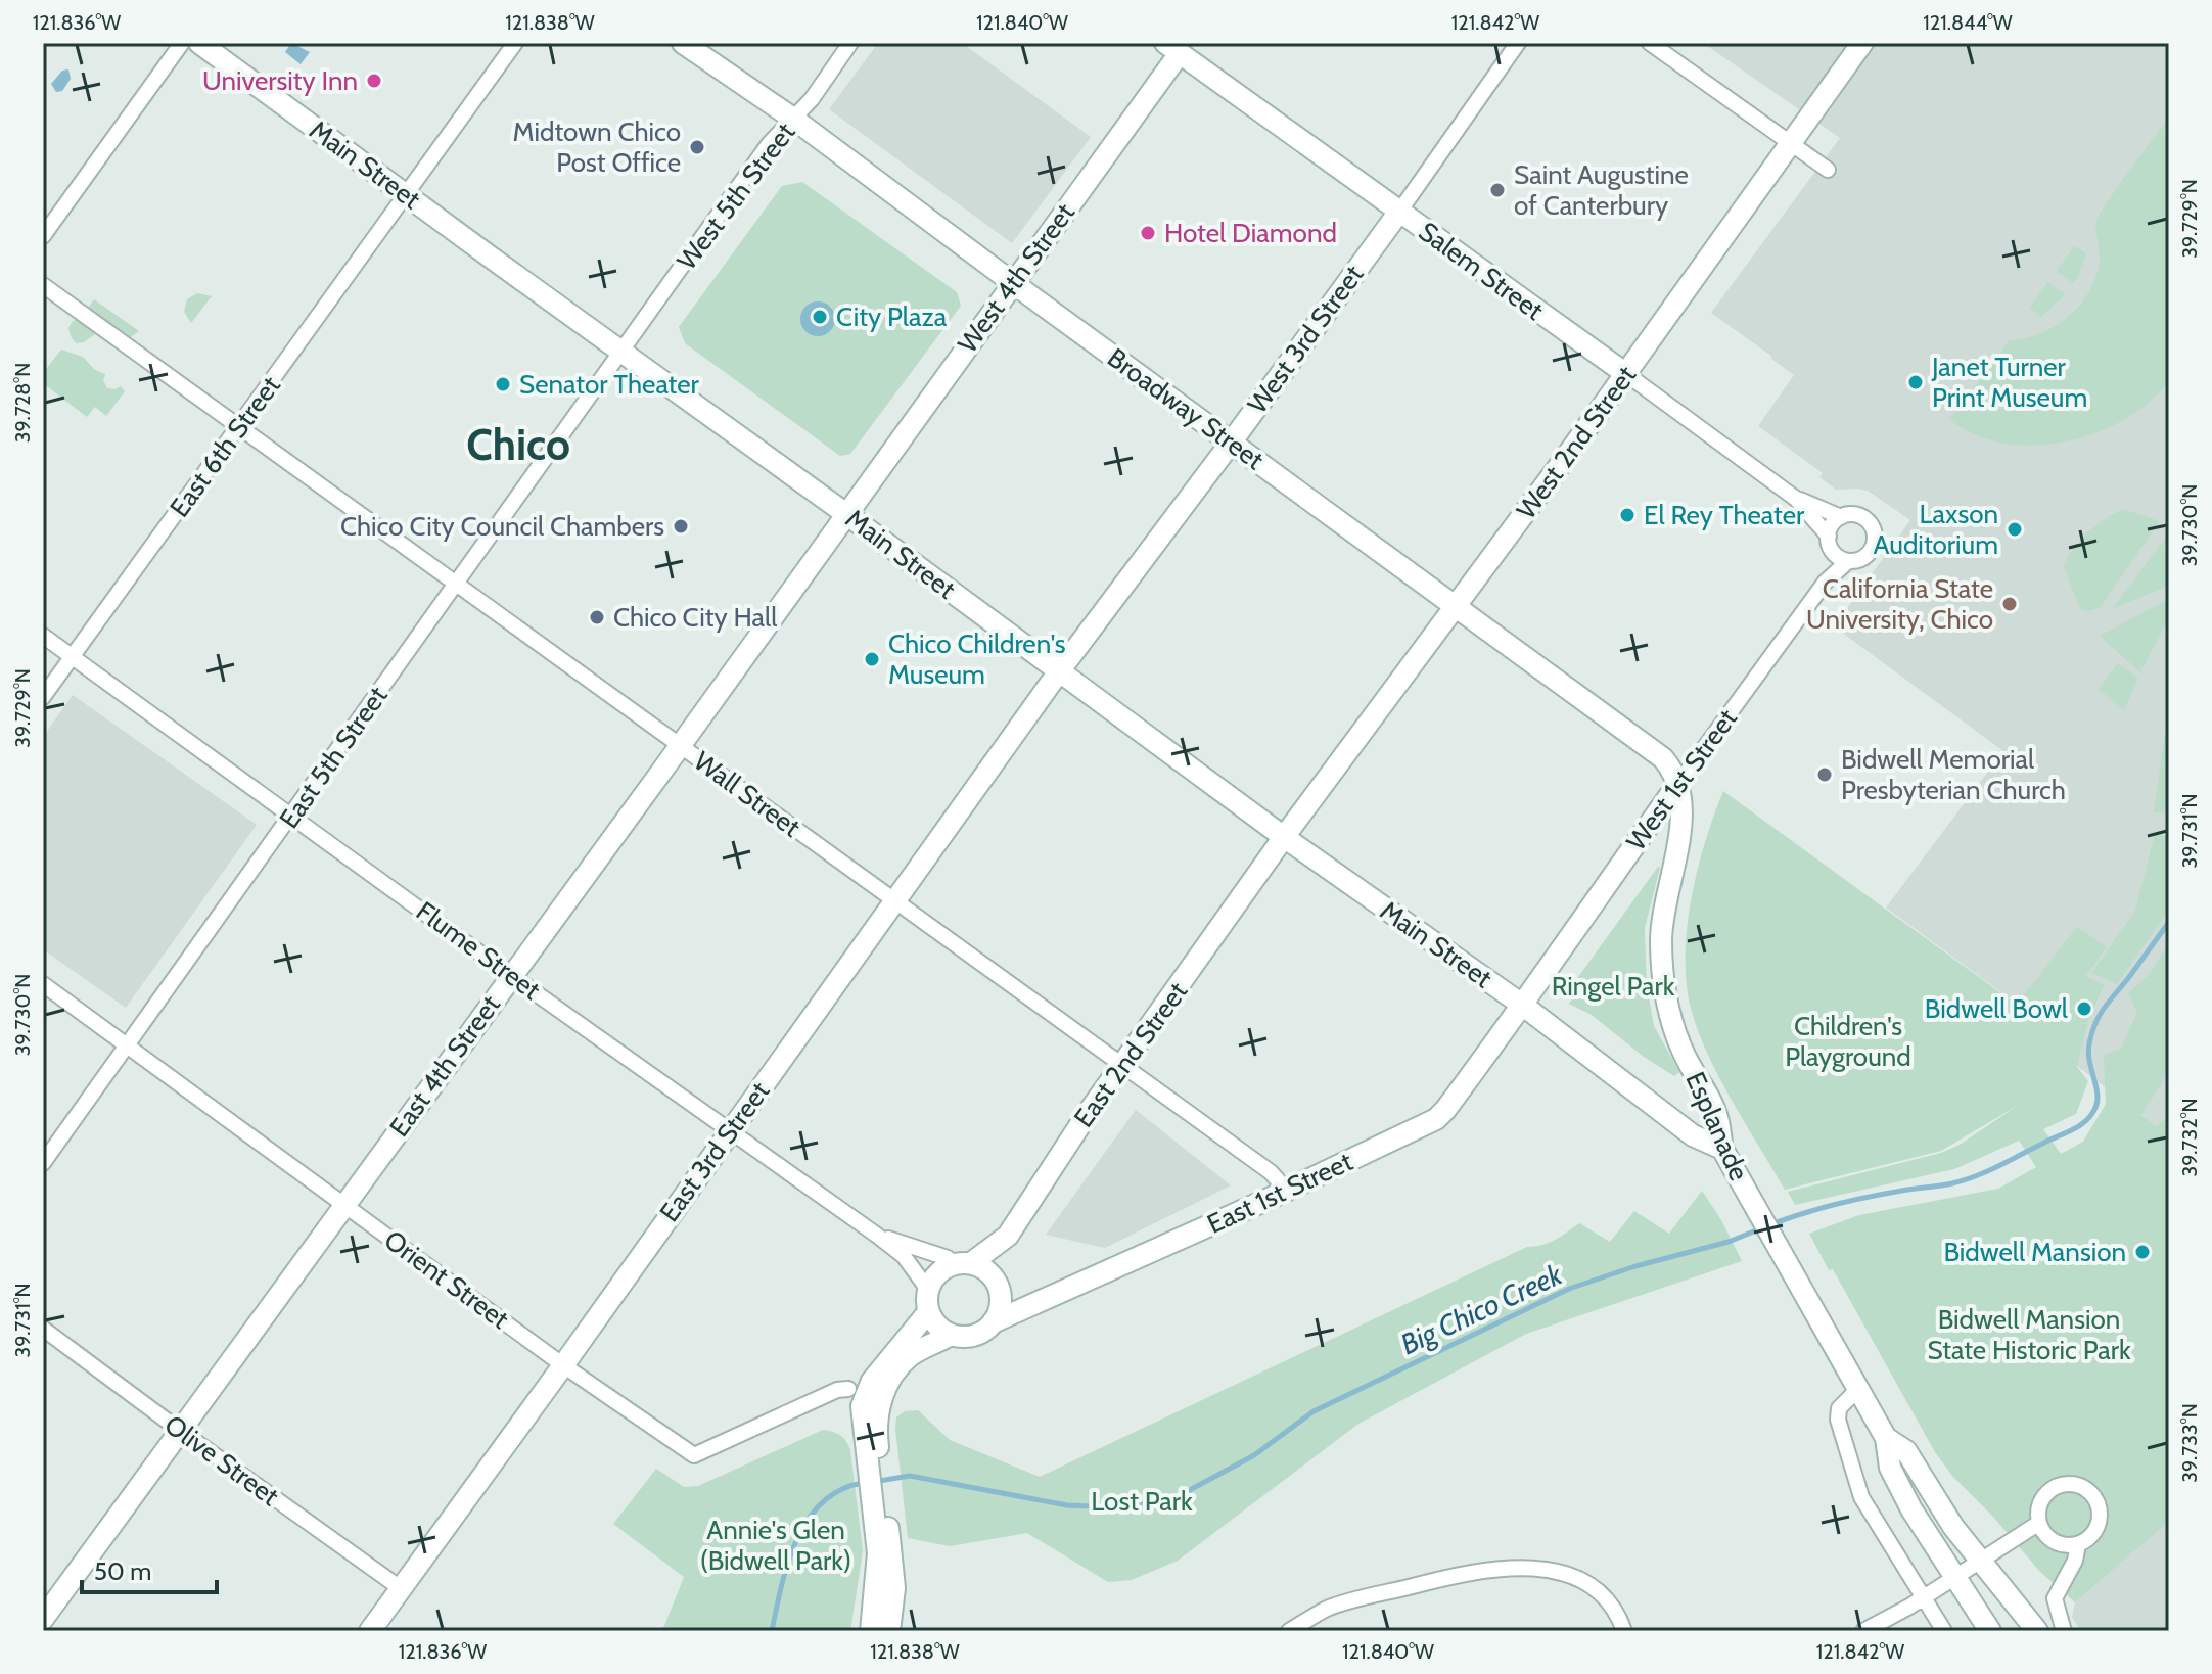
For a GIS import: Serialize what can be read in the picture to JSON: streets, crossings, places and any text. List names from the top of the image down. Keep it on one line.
{"streets":{"street":["Main Street","West 5th Street","Salem Street","West 4th Street","West 3rd Street","Broadway Street","West 2nd Street","East 6th Street","East 5th Street","West 1st Street","Wall Street","Flume Street","East 2nd Street","East 4th Street","Esplanade","East 3rd Street","East 1st Street","Orient Street","Olive Street"]},"crossings":[["Main Street","West 5th Street"],["Main Street","West 4th Street"],["Main Street","West 3rd Street"],["Main Street","West 2nd Street"],["Main Street","East 6th Street"],["Main Street","East 5th Street"],["Main Street","West 1st Street"],["Main Street","East 2nd Street"],["Main Street","East 4th Street"],["Main Street","Esplanade"],["Main Street","East 3rd Street"],["Main Street","East 1st Street"],["West 5th Street","Broadway Street"],["West 5th Street","East 5th Street"],["Salem Street","West 4th Street"],["Salem Street","West 3rd Street"],["Salem Street","West 2nd Street"],["Salem Street","West 1st Street"],["West 4th Street","Broadway Street"],["West 4th Street","East 4th Street"],["West 3rd Street","Broadway Street"],["West 3rd Street","East 3rd Street"],["Broadway Street","West 2nd Street"],["Broadway Street","West 1st Street"],["Broadway Street","Esplanade"],["West 2nd Street","East 2nd Street"],["East 6th Street","Wall Street"],["East 6th Street","Flume Street"],["East 5th Street","Wall Street"],["East 5th Street","Flume Street"],["East 5th Street","Orient Street"],["West 1st Street","Esplanade"],["West 1st Street","East 1st Street"],["Wall Street","East 2nd Street"],["Wall Street","East 4th Street"],["Wall Street","East 3rd Street"],["Wall Street","East 1st Street"],["Flume Street","East 2nd Street"],["Flume Street","East 4th Street"],["Flume Street","East 3rd Street"],["Flume Street","East 1st Street"],["East 2nd Street","East 1st Street"],["East 4th Street","Orient Street"],["East 4th Street","Olive Street"],["East 3rd Street","Orient Street"],["East 3rd Street","Olive Street"]],"districts":["Chico"],"water":["Big Chico Creek"],"parks":["Ringel Park","Children's Playground","Bidwell Mansion State Historic Park","Lost Park","Annie's Glen (Bidwell Park)"],"places":["University Inn","Midtown Chico Post Office","Saint Augustine of Canterbury","Hotel Diamond","City Plaza","Janet Turner Print Museum","Senator Theater","El Rey Theater","Chico City Council Chambers","Laxson Auditorium","California State University, Chico","Chico City Hall","Chico Children's Museum","Bidwell Memorial Presbyterian Church","Bidwell Bowl","Bidwell Mansion"],"scale_bar":"50 m","coordinates":["121.836°W","121.838°W","121.840°W","121.842°W","121.844°W","39.729°N","39.728°N","39.730°N","39.731°N","39.732°N","39.733°N"]}
